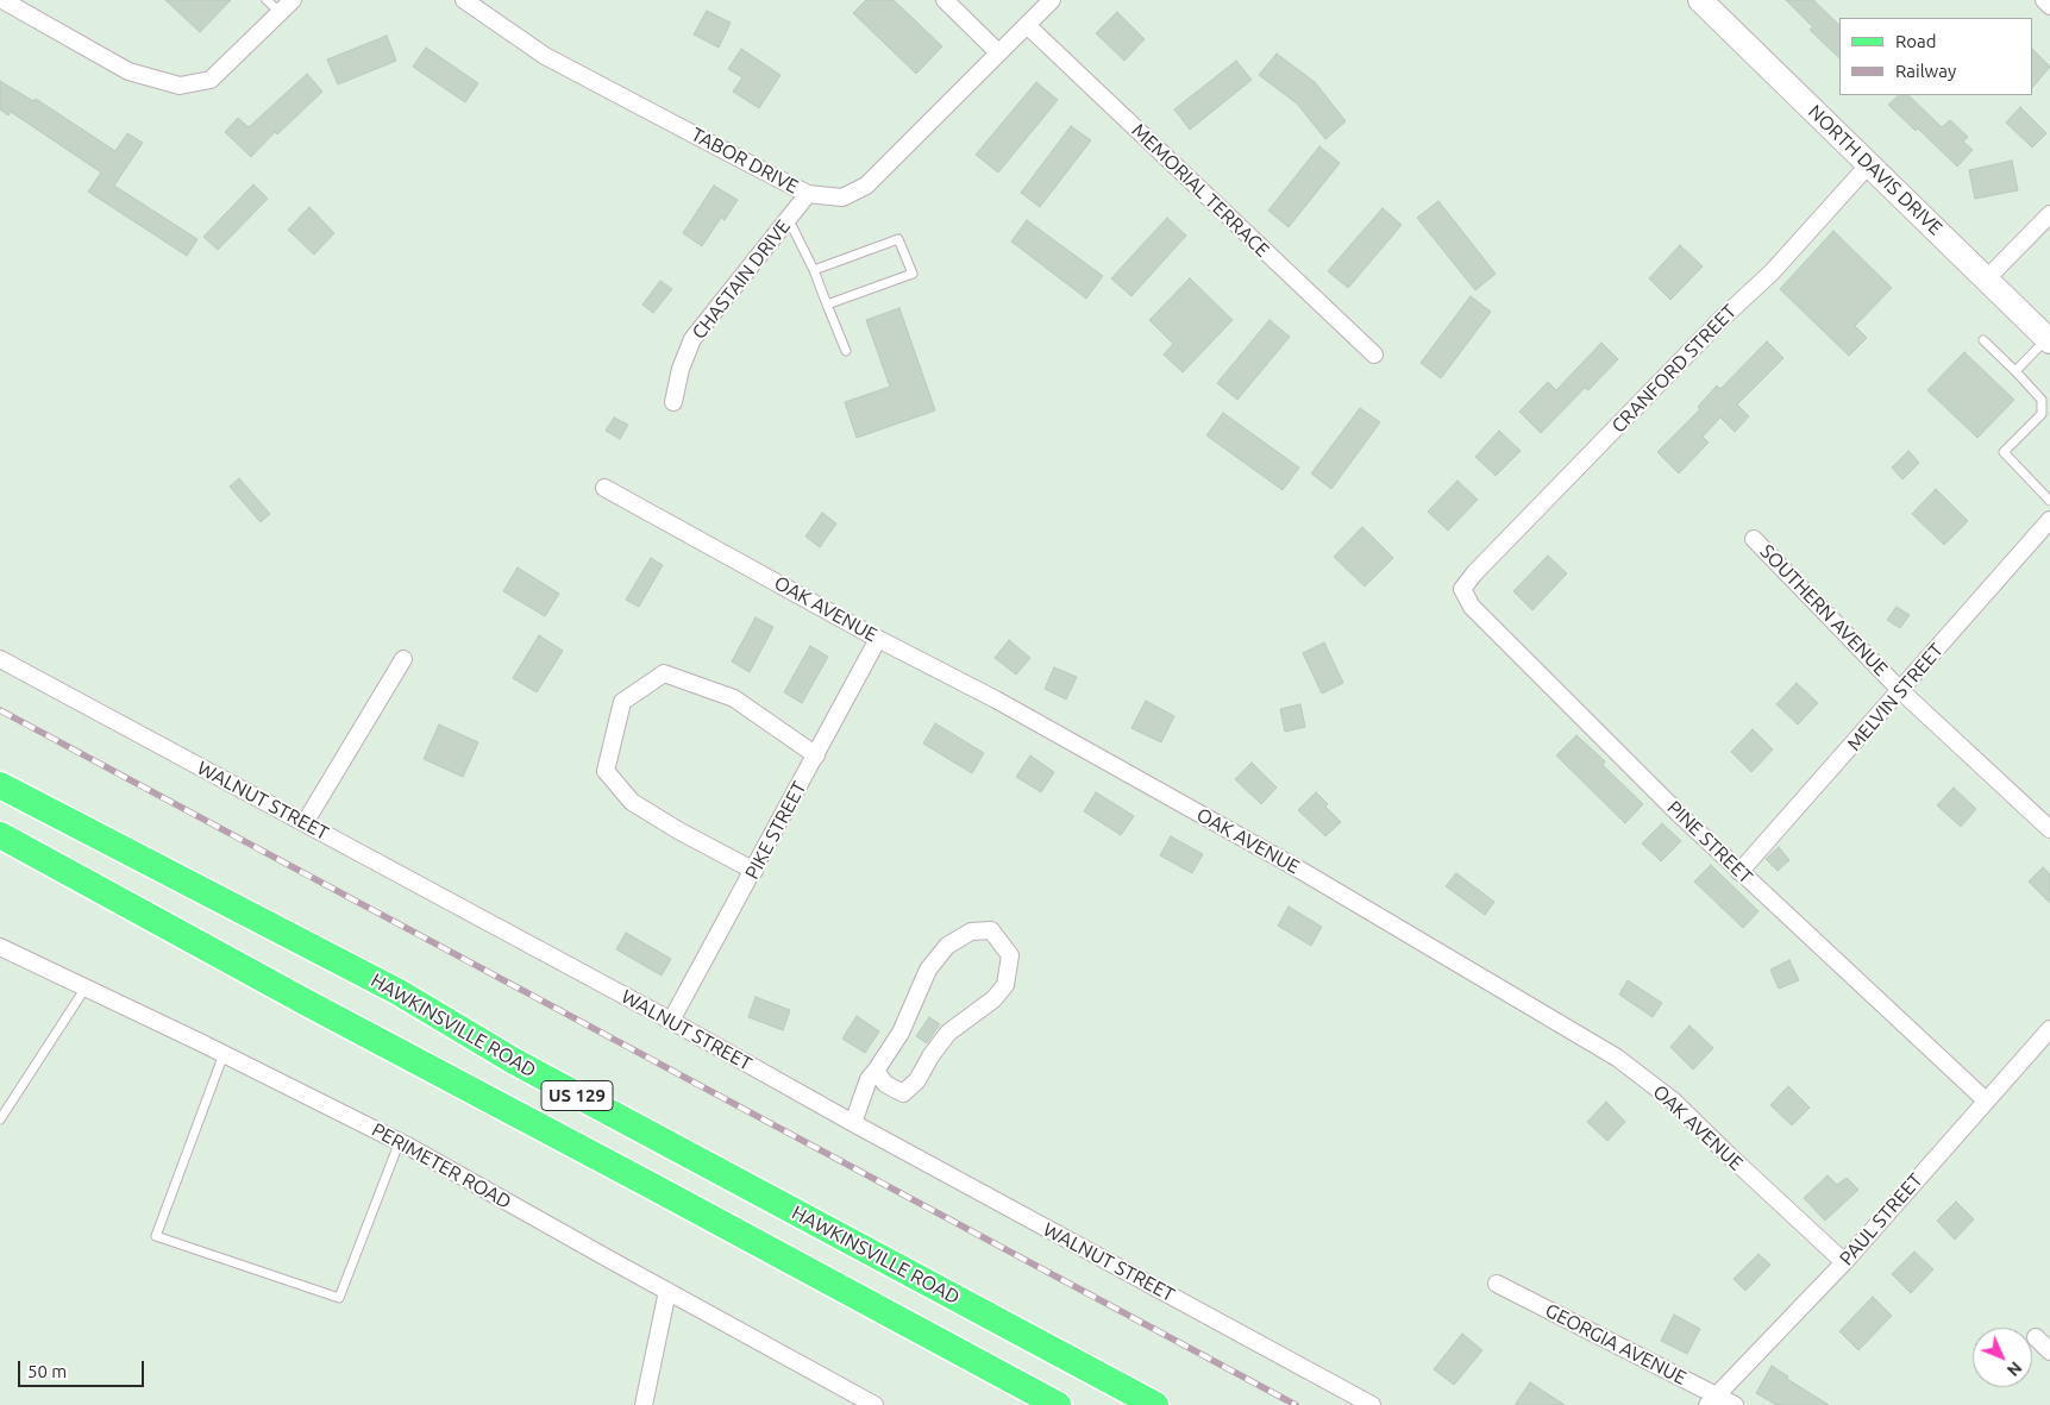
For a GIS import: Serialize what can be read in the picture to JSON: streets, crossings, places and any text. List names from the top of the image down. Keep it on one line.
{"streets":{"main road":["NORTH DAVIS DRIVE","HAWKINSVILLE ROAD","US 129"],"street":["TABOR DRIVE","MEMORIAL TERRACE","CHASTAIN DRIVE","CRANFORD STREET","OAK AVENUE","SOUTHERN AVENUE","MELVIN STREET","WALNUT STREET","PIKE STREET","PINE STREET","PERIMETER ROAD","PAUL STREET","GEORGIA AVENUE"]},"crossings":[["TABOR DRIVE","MEMORIAL TERRACE"],["TABOR DRIVE","CHASTAIN DRIVE"],["NORTH DAVIS DRIVE","CRANFORD STREET"],["CRANFORD STREET","PINE STREET"],["OAK AVENUE","PIKE STREET"],["OAK AVENUE","PAUL STREET"],["SOUTHERN AVENUE","MELVIN STREET"],["MELVIN STREET","PINE STREET"],["WALNUT STREET","PIKE STREET"],["PINE STREET","PAUL STREET"],["PAUL STREET","GEORGIA AVENUE"]],"legend":["Road","Railway"],"scale_bar":"50 m","north":"bottom right"}
